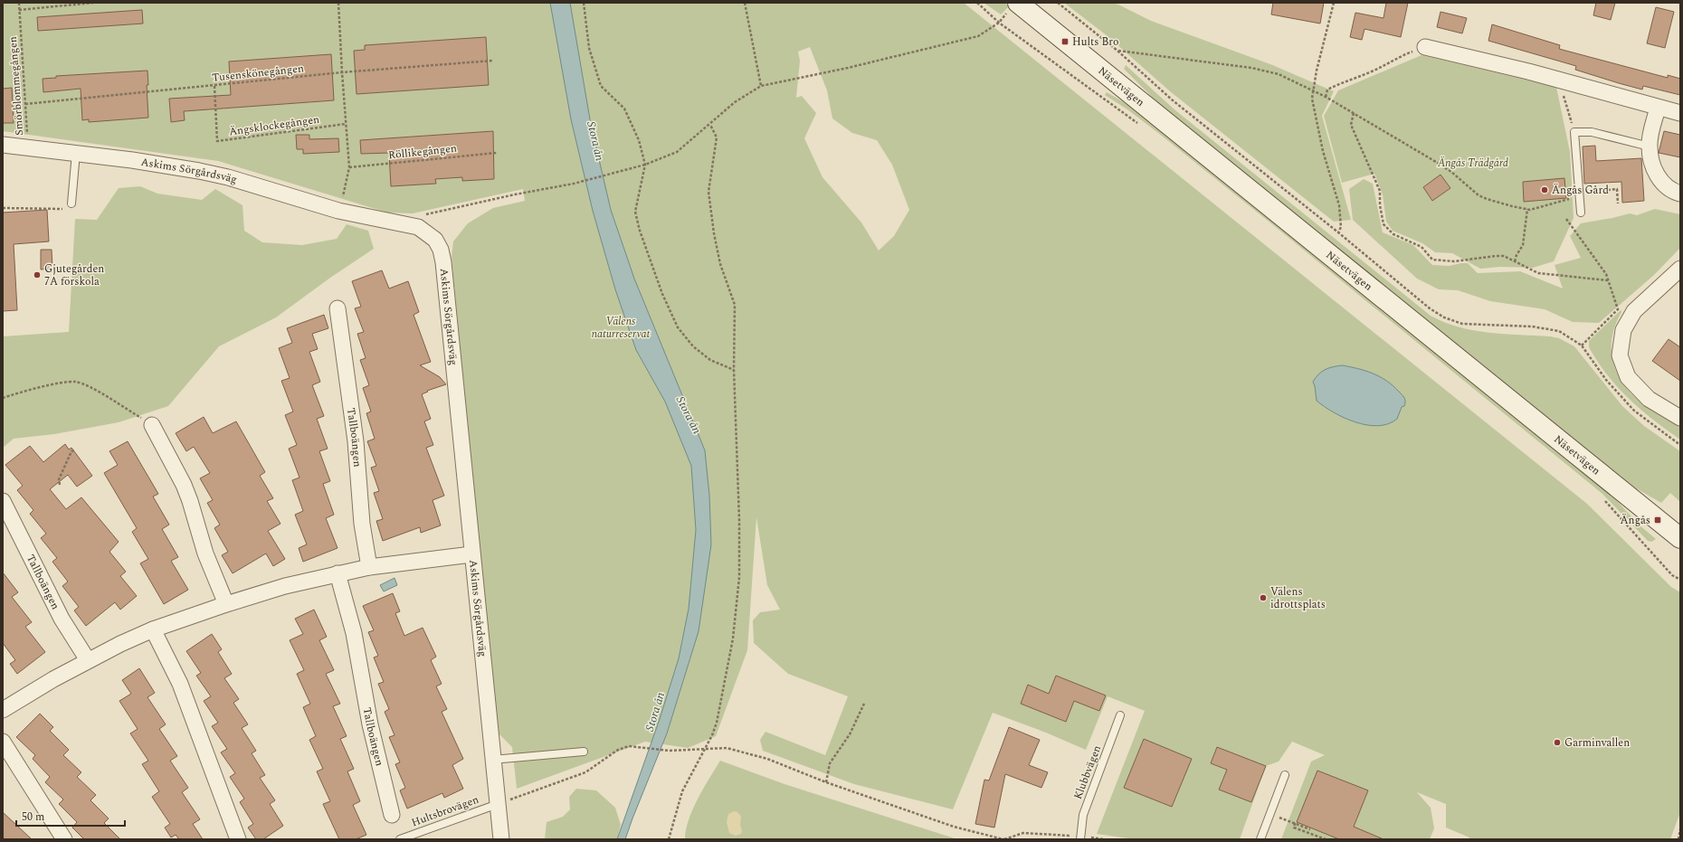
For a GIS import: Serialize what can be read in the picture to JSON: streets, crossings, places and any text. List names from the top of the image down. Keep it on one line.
{"streets":{"street":["Näsetvägen","Askims Sörgårdsväg","Tallboängen"],"lane":["Klubbvägen","Hultsbrovägen"],"path":["Tusenskönegången","Smörblommegången","Ängsklockegången","Röllikegången"]},"crossings":[["Tusenskönegången","Smörblommegången"],["Tusenskönegången","Ängsklockegången"],["Smörblommegången","Askims Sörgårdsväg"],["Askims Sörgårdsväg","Hultsbrovägen"]],"water":["Stora ån"],"parks":["Ängås Trädgård","Välens naturreservat"],"places":{"transit":["Hults Bro","Ängås"],"other":["Ängås Gård","Gjutegården 7A förskola","Välens idrottsplats","Garminvallen"]},"scale_bar":"50 m"}
